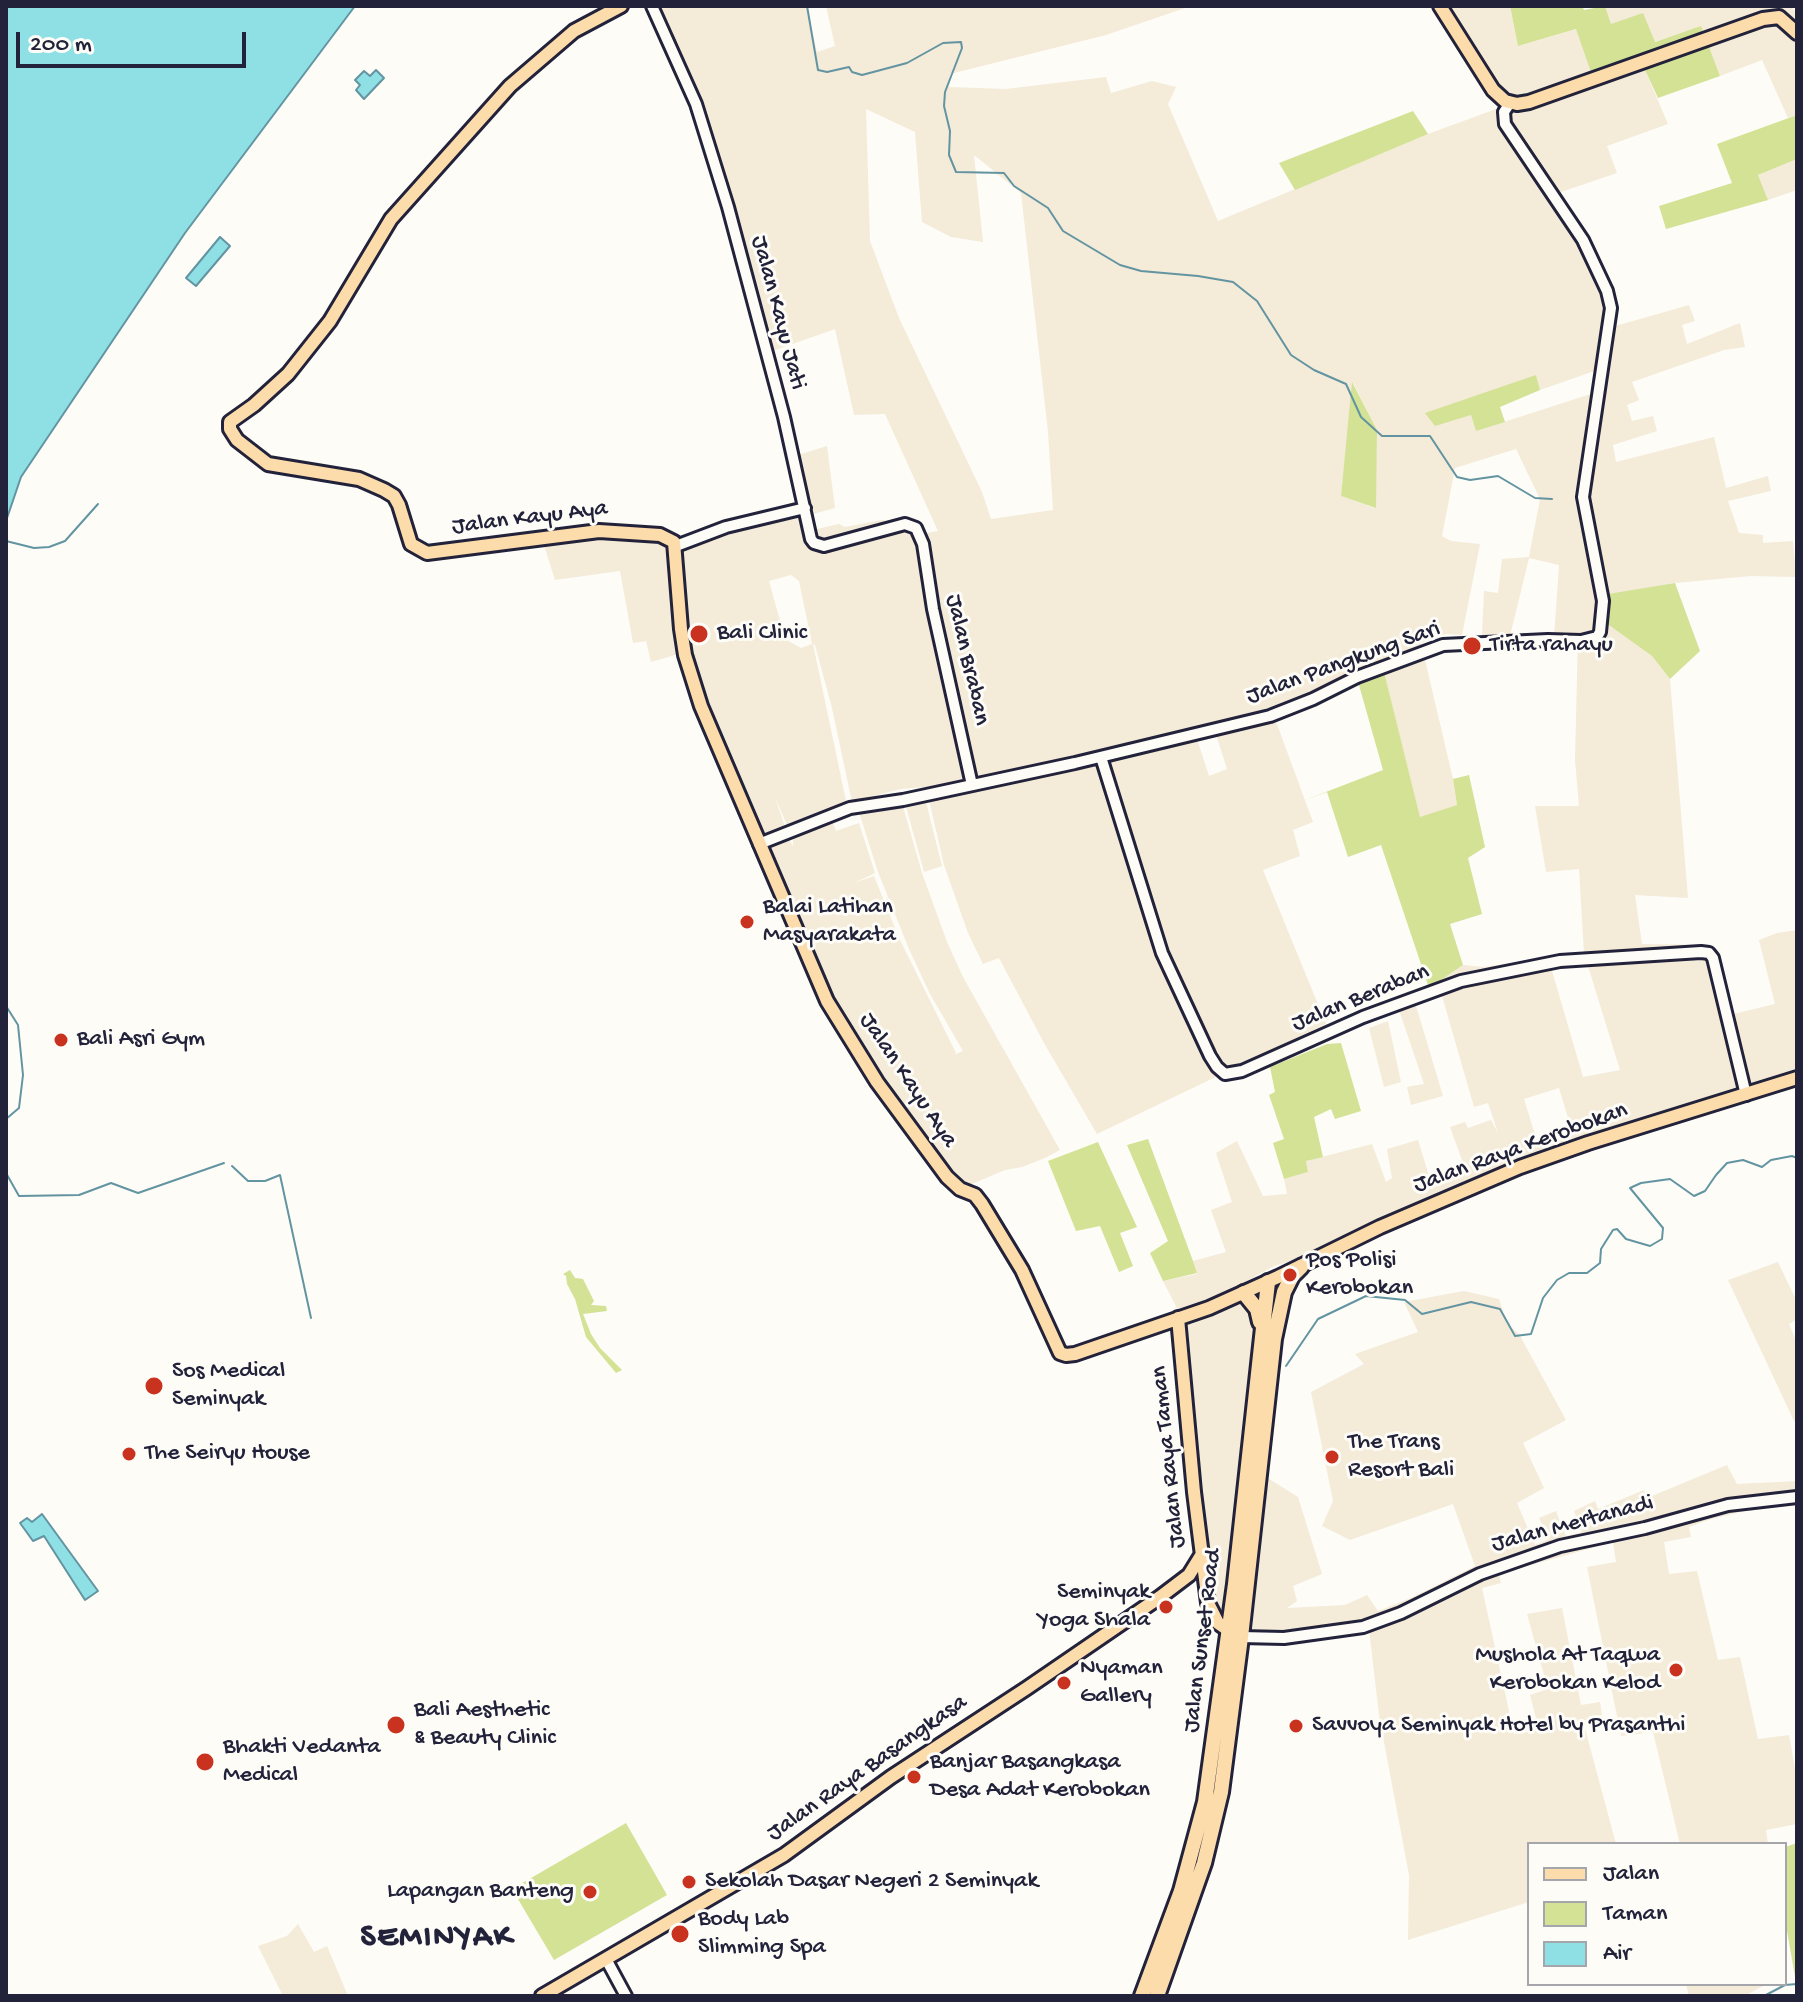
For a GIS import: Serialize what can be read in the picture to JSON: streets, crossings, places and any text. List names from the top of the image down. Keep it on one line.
{"streets":{"highway":["Jalan Sunset Road"],"main road":["Jalan Kayu Aya","Jalan Raya Kerobokan","Jalan Raya Taman","Jalan Raya Basangkasa"],"street":["Jalan Kayu Jati","Jalan Braban","Jalan Pangkung Sari","Jalan Beraban","Jalan Mertanadi"]},"crossings":[["Jalan Kayu Jati","Jalan Braban"],["Jalan Kayu Aya","Jalan Pangkung Sari"],["Jalan Kayu Aya","Jalan Raya Kerobokan"],["Jalan Kayu Aya","Jalan Raya Taman"],["Jalan Braban","Jalan Pangkung Sari"],["Jalan Pangkung Sari","Jalan Beraban"],["Jalan Beraban","Jalan Raya Kerobokan"],["Jalan Raya Taman","Jalan Mertanadi"],["Jalan Raya Taman","Jalan Sunset Road"],["Jalan Raya Taman","Jalan Raya Basangkasa"],["Jalan Mertanadi","Jalan Sunset Road"]],"districts":["SEMINYAK"],"places":["Bali Clinic","Tirta rahayu","Balai Latihan Masyarakata","Bali Asri Gym","Pos Polisi Kerobokan","Sos Medical Seminyak","The Seiryu House","The Trans Resort Bali","Seminyak Yoga Shala","Mushola At Taqwa Kerobokan Kelod","Nyaman Gallery","Bali Aesthetic & Beauty Clinic","Savvoya Seminyak Hotel by Prasanthi","Bhakti Vedanta Medical","Banjar Basangkasa Desa Adat Kerobokan","Sekolah Dasar Negeri 2 Seminyak","Lapangan Banteng","Body Lab Slimming Spa"],"legend":["Jalan","Taman","Air"],"scale_bar":"200 m"}
